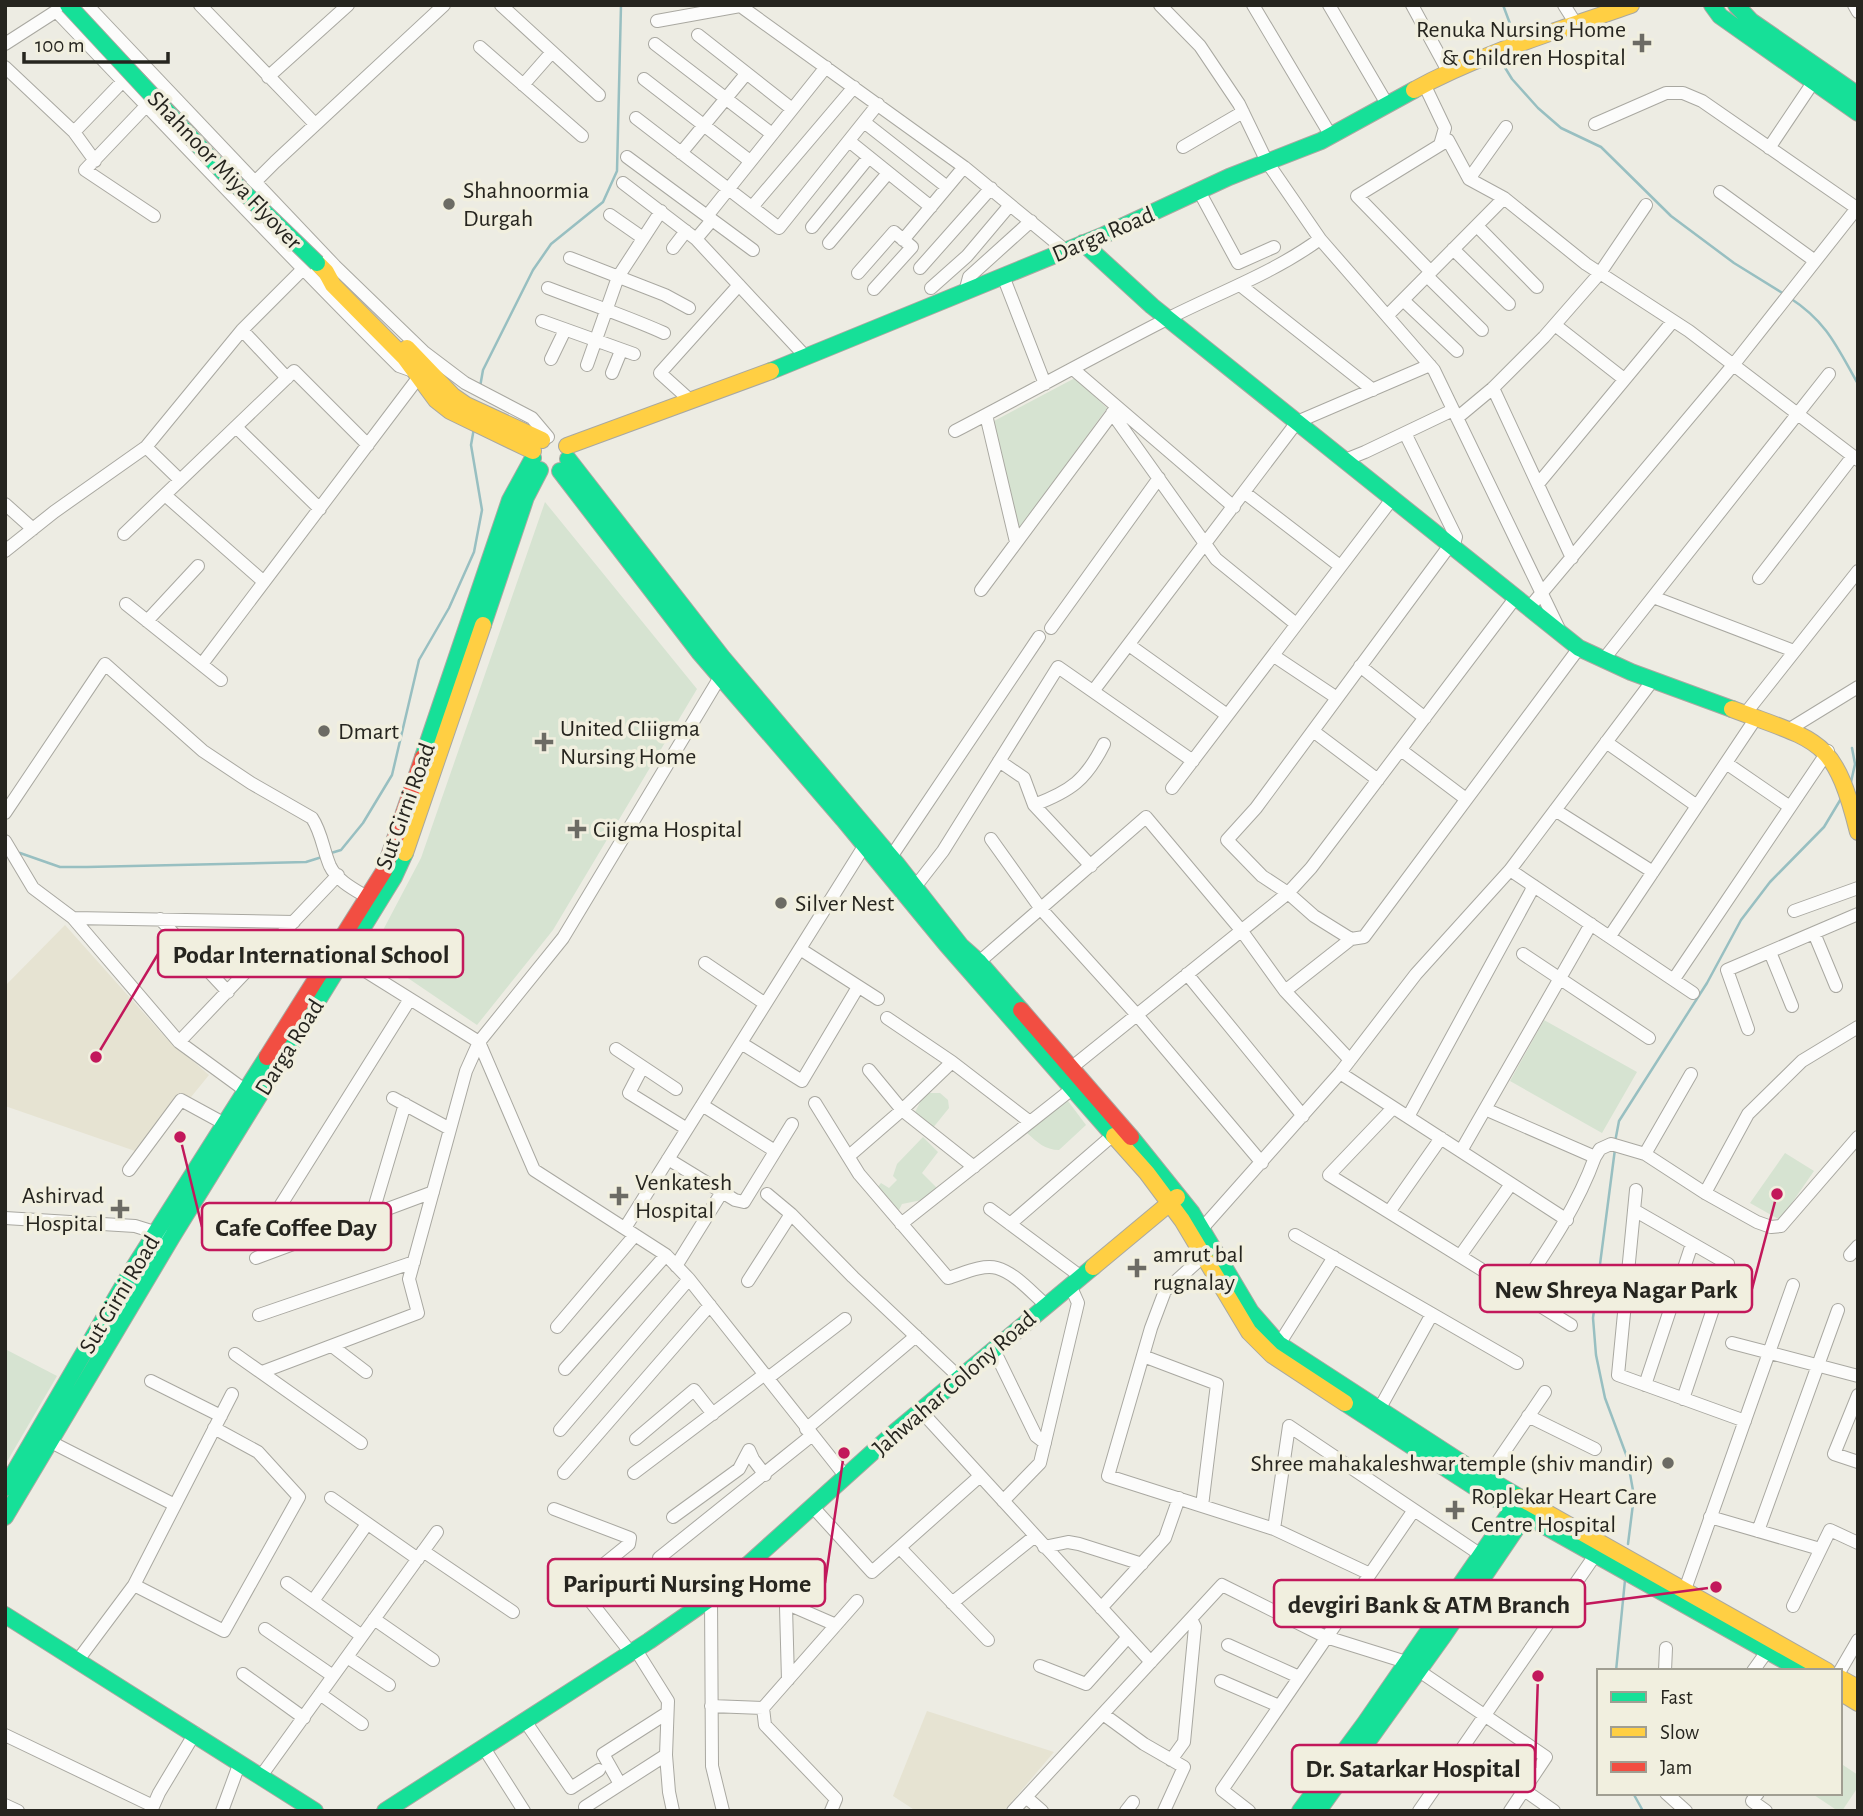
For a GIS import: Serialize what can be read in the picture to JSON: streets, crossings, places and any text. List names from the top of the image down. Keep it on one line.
{"streets":{"main road":["Shahnoor Miya Flyover","Darga Road","Sut Girni Road","Jahwahar Colony Road"]},"crossings":[["Shahnoor Miya Flyover","Darga Road"],["Darga Road","Sut Girni Road"]],"places":{"health":["Renuka Nursing Home & Children Hospital","United CIiigma Nursing Home","Ciigma Hospital","Venkatesh Hospital","Ashirvad Hospital","amrut bal rugnalay","Roplekar Heart Care Centre Hospital"],"other":["Shahnoormia Durgah","Dmart","Silver Nest","Podar International School","Cafe Coffee Day","New Shreya Nagar Park","Paripurti Nursing Home","Shree mahakaleshwar temple (shiv mandir)","devgiri Bank & ATM Branch","Dr. Satarkar Hospital"]},"legend":["Fast","Slow","Jam"],"scale_bar":"100 m"}
